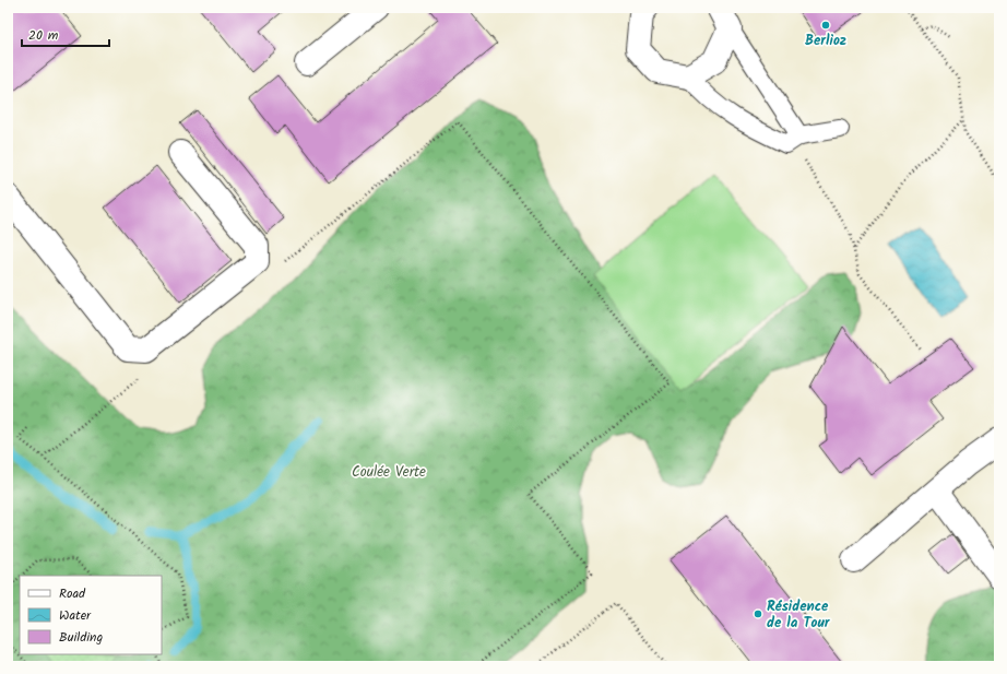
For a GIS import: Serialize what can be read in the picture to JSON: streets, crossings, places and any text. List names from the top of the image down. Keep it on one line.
{"parks":["Coulée Verte"],"places":["Berlioz","Résidence de la Tour"],"legend":["Road","Water","Building"],"scale_bar":"20 m"}
